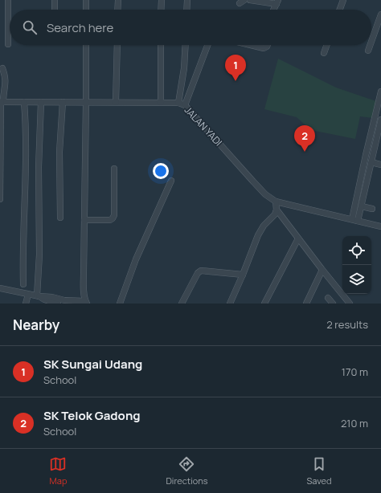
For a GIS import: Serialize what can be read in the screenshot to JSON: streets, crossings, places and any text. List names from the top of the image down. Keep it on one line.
{"streets":{"street":["JALAN YADI"]},"page":{"search":"Search here","pins":["1","2"],"heading":["Nearby","2 results"],"list":[{"mark":"1","name":"SK Sungai Udang","note":"School","value":"170 m"},{"mark":"2","name":"SK Telok Gadong","note":"School","value":"210 m"}],"nav":["Map","Directions","Saved"]}}
